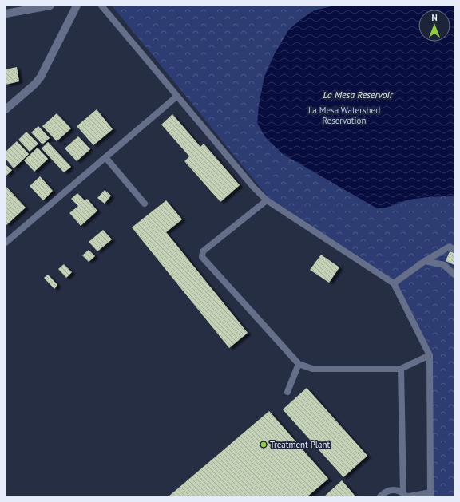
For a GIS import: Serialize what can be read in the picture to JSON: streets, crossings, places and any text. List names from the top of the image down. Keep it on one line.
{"water":["La Mesa Reservoir"],"parks":["La Mesa Watershed Reservation"],"places":["Treatment Plant"],"north":"top"}
